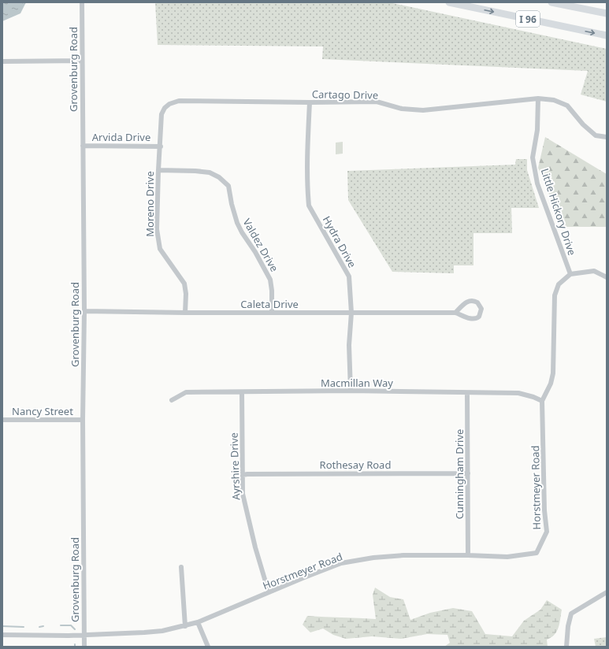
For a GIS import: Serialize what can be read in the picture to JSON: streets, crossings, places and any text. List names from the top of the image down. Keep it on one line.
{"streets":{"highway":["I 96"],"street":["Grovenburg Road","Cartago Drive","Arvida Drive","Moreno Drive","Little Hickory Drive","Hydra Drive","Valdez Drive","Caleta Drive","Macmillan Way","Nancy Street","Rothesay Road","Ayrshire Drive","Cunningham Drive","Horstmeyer Road"]},"crossings":[["Grovenburg Road","Arvida Drive"],["Grovenburg Road","Caleta Drive"],["Grovenburg Road","Nancy Street"],["Grovenburg Road","Horstmeyer Road"],["Cartago Drive","Moreno Drive"],["Cartago Drive","Little Hickory Drive"],["Cartago Drive","Hydra Drive"],["Arvida Drive","Moreno Drive"],["Moreno Drive","Valdez Drive"],["Moreno Drive","Caleta Drive"],["Hydra Drive","Caleta Drive"],["Hydra Drive","Macmillan Way"],["Valdez Drive","Caleta Drive"],["Macmillan Way","Ayrshire Drive"],["Macmillan Way","Cunningham Drive"],["Macmillan Way","Horstmeyer Road"],["Rothesay Road","Ayrshire Drive"],["Rothesay Road","Cunningham Drive"],["Ayrshire Drive","Horstmeyer Road"],["Cunningham Drive","Horstmeyer Road"]]}
